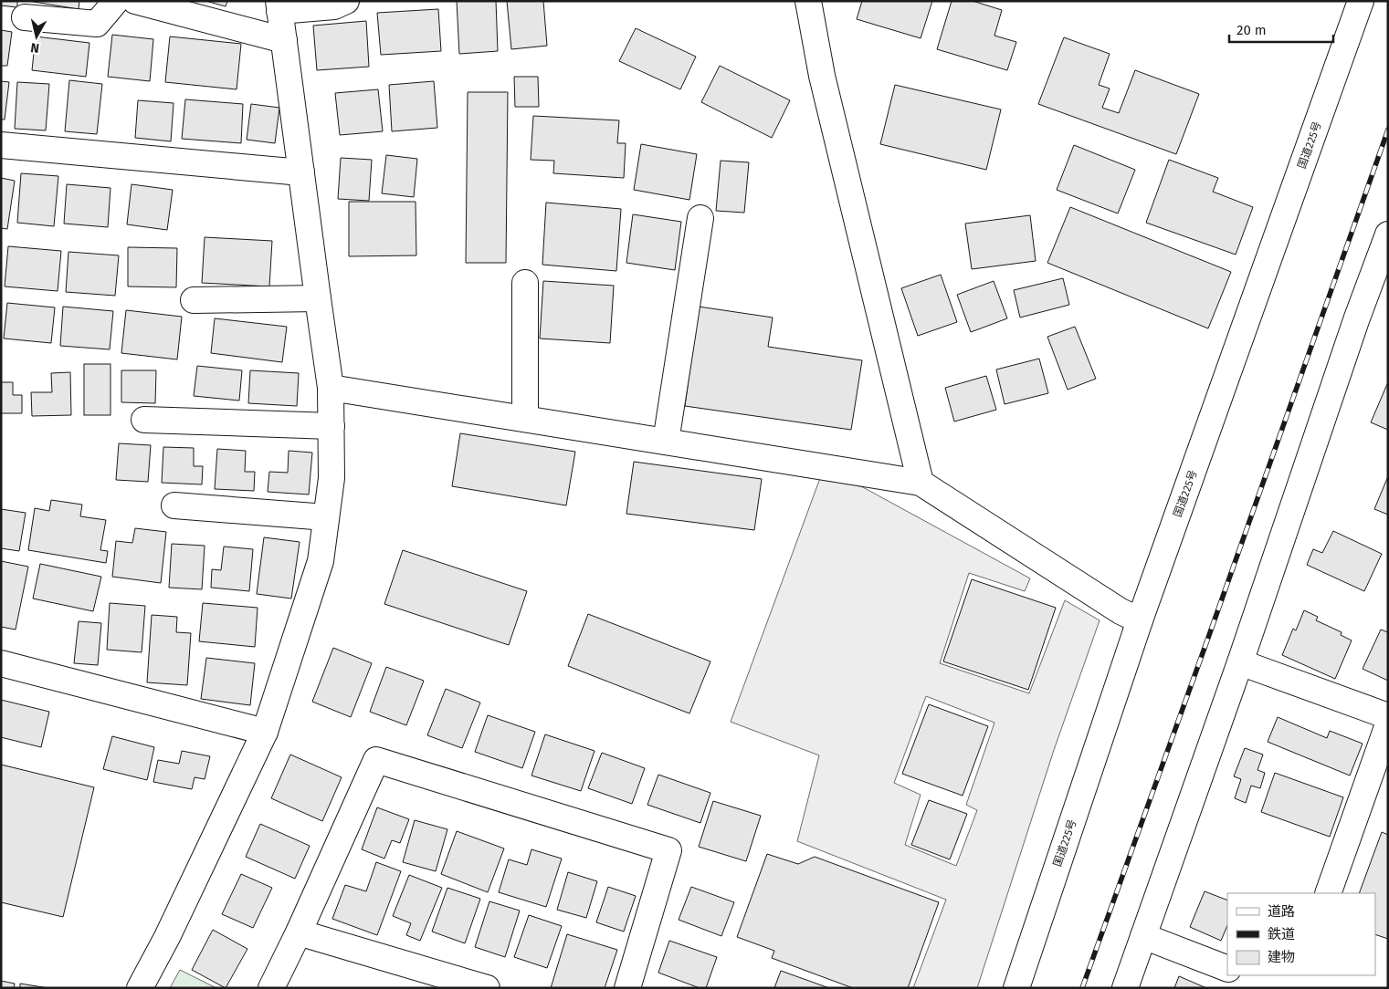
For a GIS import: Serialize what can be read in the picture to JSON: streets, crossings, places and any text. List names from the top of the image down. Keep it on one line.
{"streets":{"main road":["国道225号"]},"legend":["道路","鉄道","建物"],"scale_bar":"20 m","north":"bottom"}
